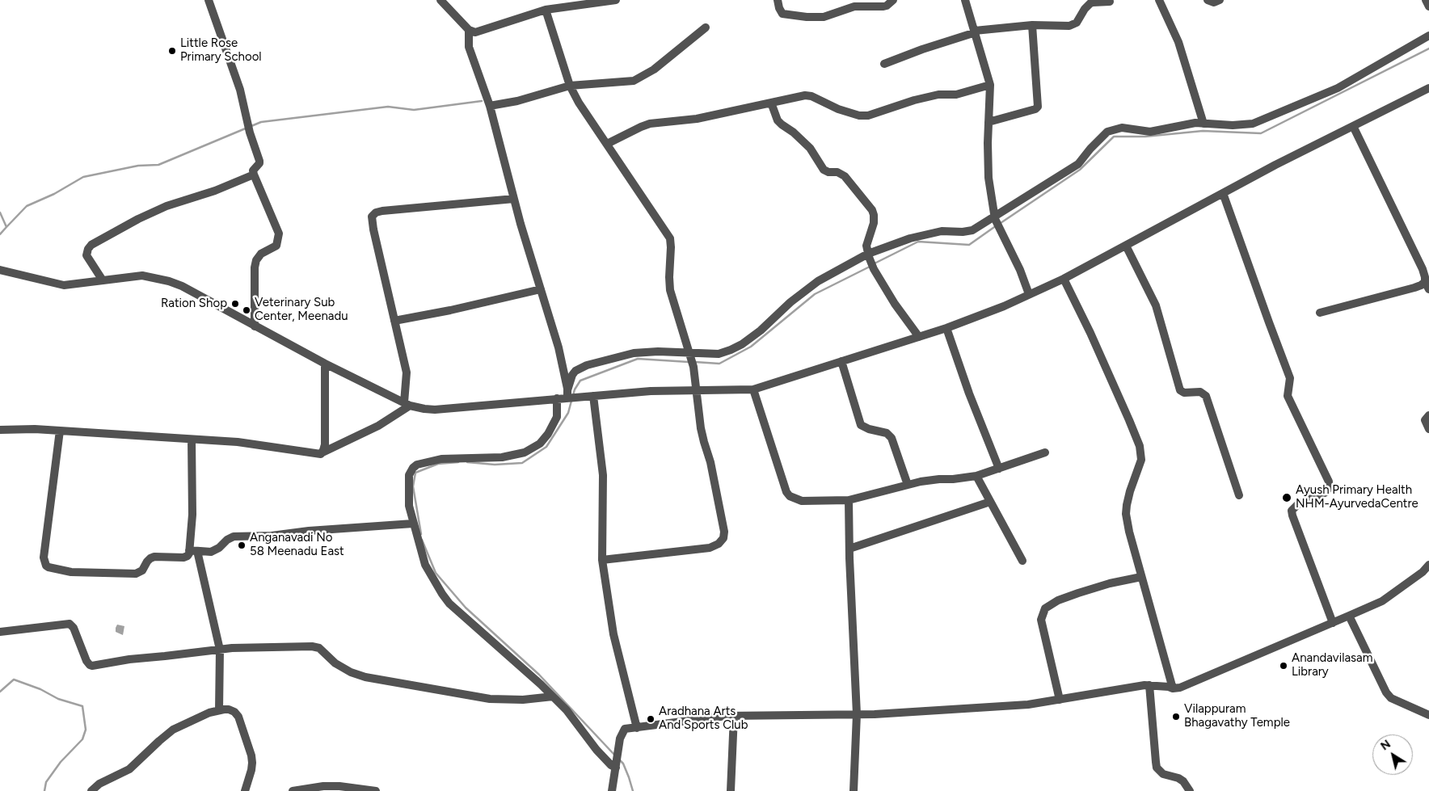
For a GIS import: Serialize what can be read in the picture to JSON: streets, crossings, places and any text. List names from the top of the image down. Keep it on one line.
{"places":["Little Rose Primary School","Ration Shop","Veterinary Sub Center, Meenadu","Ayush Primary Health NHM-AyurvedaCentre","Anganavadi No 58 Meenadu East","Anandavilasam Library","Vilappuram Bhagavathy Temple","Aradhana Arts And Sports Club"],"north":"top left"}
